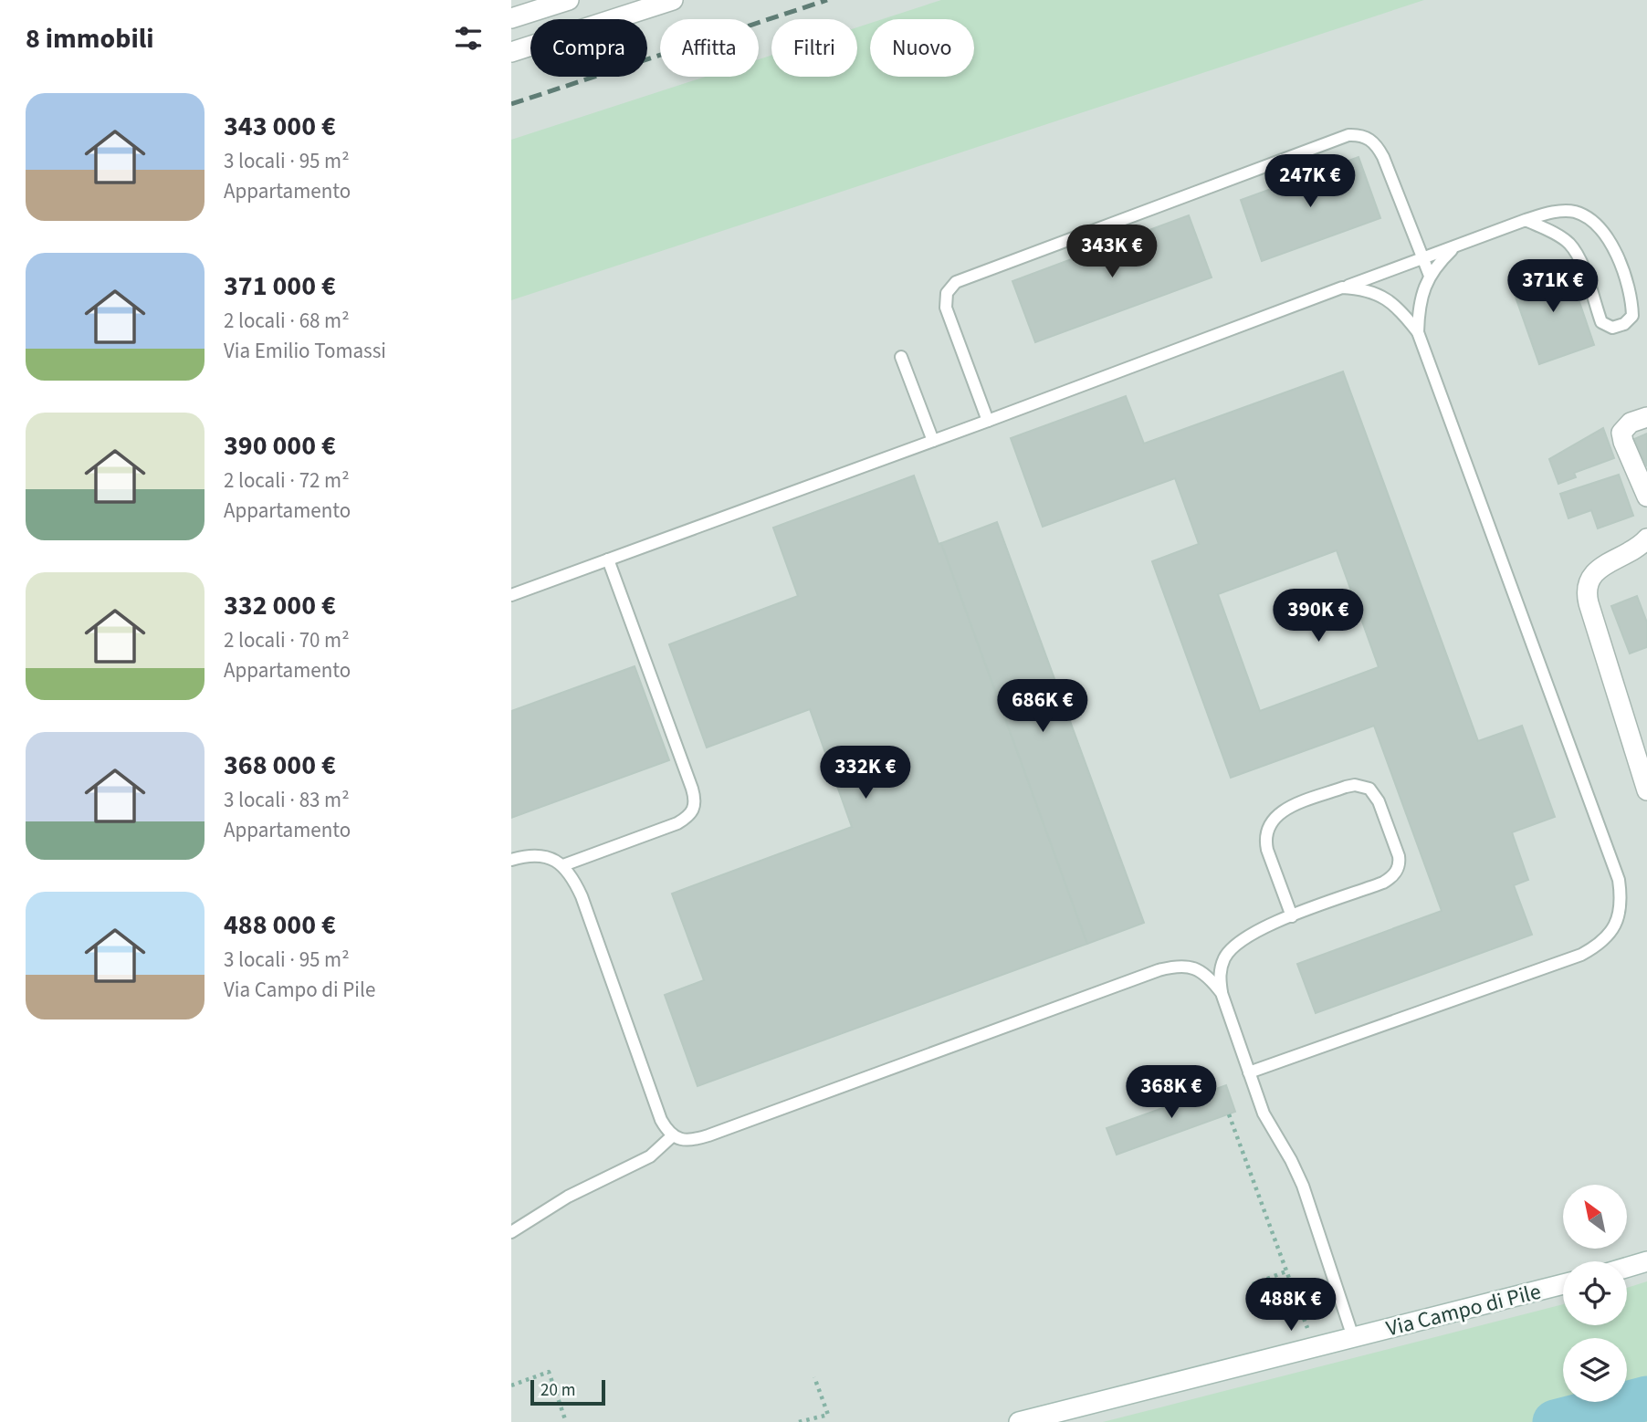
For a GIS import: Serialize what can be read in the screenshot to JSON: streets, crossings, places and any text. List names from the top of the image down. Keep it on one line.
{"streets":{"street":["Via Campo di Pile"]},"scale_bar":"20 m","north":"top left","page":{"heading":"8 immobili","chip":["Compra","Affitta","Filtri","Nuovo"],"list":[{"name":"343 000 €","note":"3 locali · 95 m² · Appartamento"},{"name":"371 000 €","note":"2 locali · 68 m² · Via Emilio Tomassi"},{"name":"390 000 €","note":"2 locali · 72 m² · Appartamento"},{"name":"332 000 €","note":"2 locali · 70 m² · Appartamento"},{"name":"368 000 €","note":"3 locali · 83 m² · Appartamento"},{"name":"488 000 €","note":"3 locali · 95 m² · Via Campo di Pile"}],"price":["247K €","343K €","371K €","390K €","686K €","332K €","368K €","488K €"],"scale":"20 m"}}
